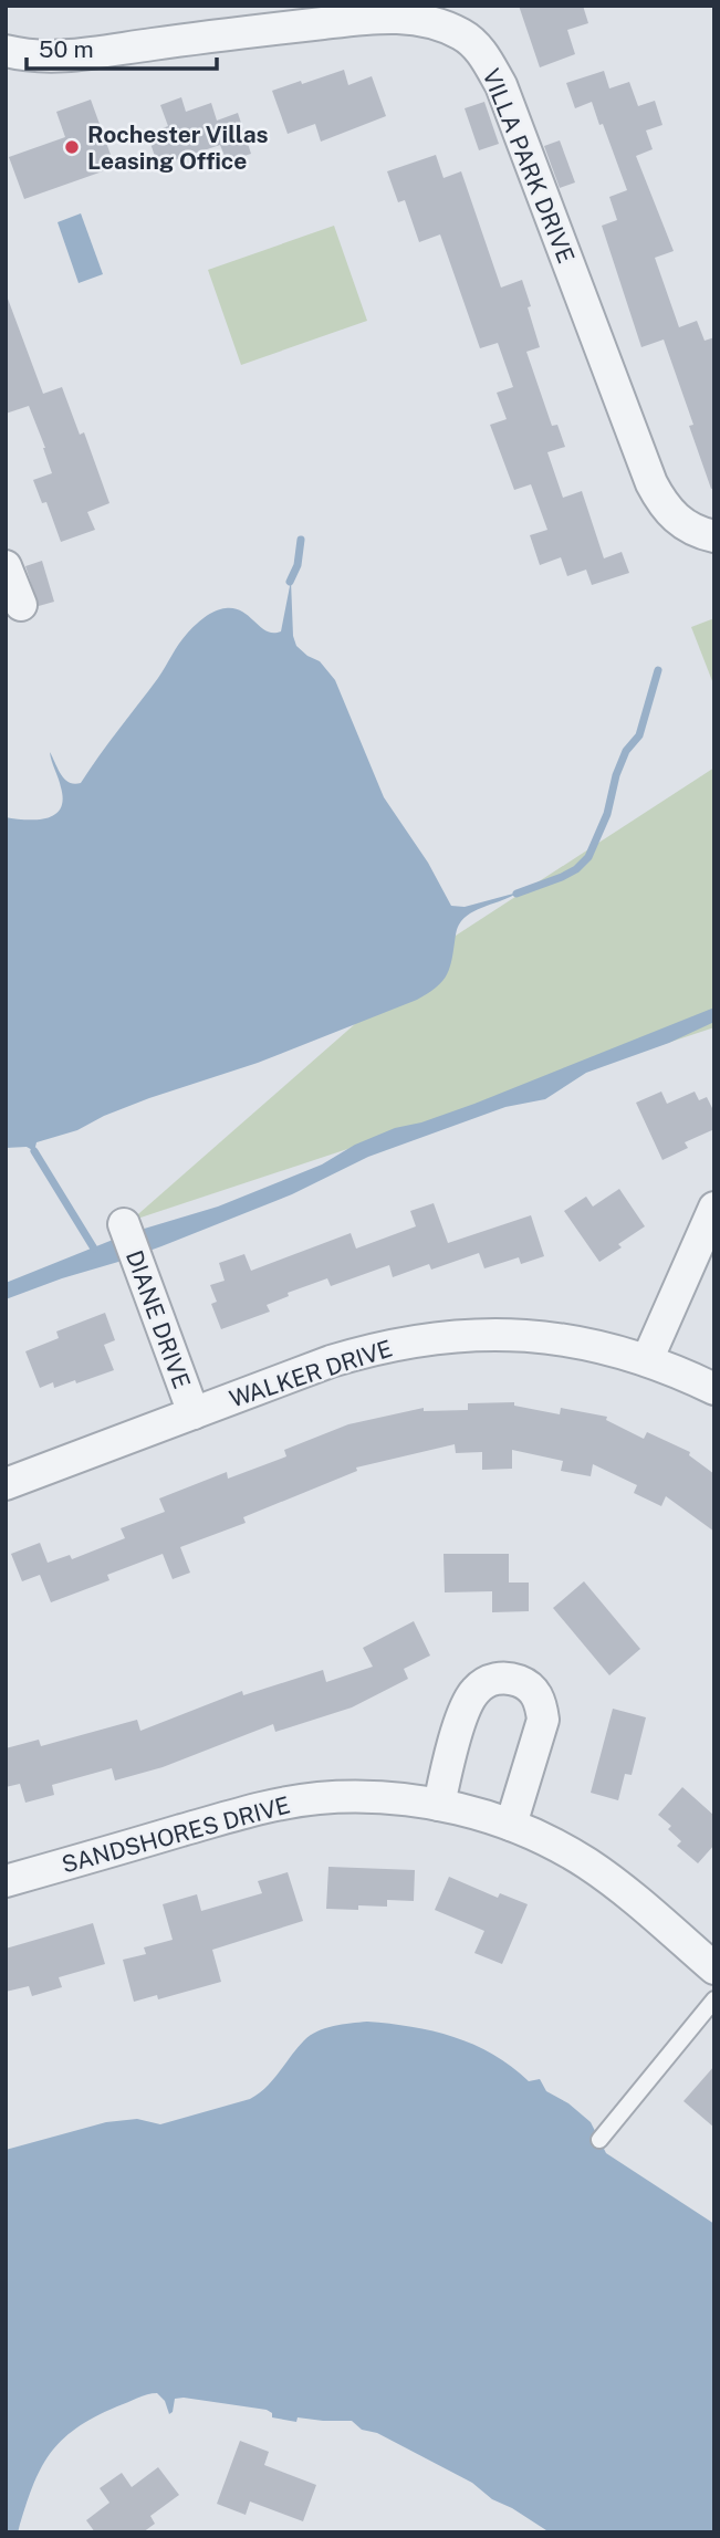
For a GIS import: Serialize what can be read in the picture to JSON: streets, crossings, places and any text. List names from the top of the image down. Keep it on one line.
{"streets":{"street":["VILLA PARK DRIVE","DIANE DRIVE","WALKER DRIVE","SANDSHORES DRIVE"]},"crossings":[["DIANE DRIVE","WALKER DRIVE"]],"places":["Rochester Villas Leasing Office"],"scale_bar":"50 m"}
